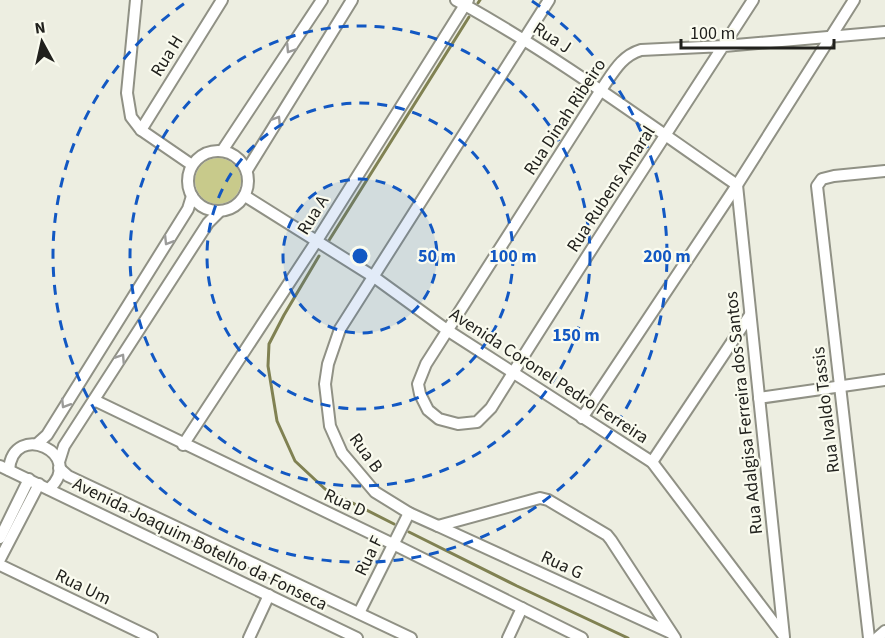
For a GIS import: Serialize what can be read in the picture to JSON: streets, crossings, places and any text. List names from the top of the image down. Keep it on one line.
{"streets":{"street":["Rua J","Rua H","Rua Dinah Ribeiro","Rua Rubens Amaral","Rua A","Avenida Coronel Pedro Ferreira","Rua Ivaldo Tassis","Rua Adalgisa Ferreira dos Santos","Rua B","Rua D","Avenida Joaquim Botelho da Fonseca","Rua F","Rua G","Rua Um"]},"crossings":[["Rua J","Rua Dinah Ribeiro"],["Rua J","Rua Rubens Amaral"],["Rua J","Rua A"],["Rua J","Rua Adalgisa Ferreira dos Santos"],["Rua J","Rua B"],["Rua Dinah Ribeiro","Rua Rubens Amaral"],["Rua Dinah Ribeiro","Avenida Coronel Pedro Ferreira"],["Rua Rubens Amaral","Avenida Coronel Pedro Ferreira"],["Rua A","Avenida Coronel Pedro Ferreira"],["Rua A","Rua D"],["Avenida Coronel Pedro Ferreira","Rua Adalgisa Ferreira dos Santos"],["Avenida Coronel Pedro Ferreira","Rua B"],["Rua B","Rua F"],["Rua B","Rua G"],["Rua D","Rua F"]],"scale_bar":"100 m","north":"top","rings":["50 m","100 m","200 m","150 m"]}
